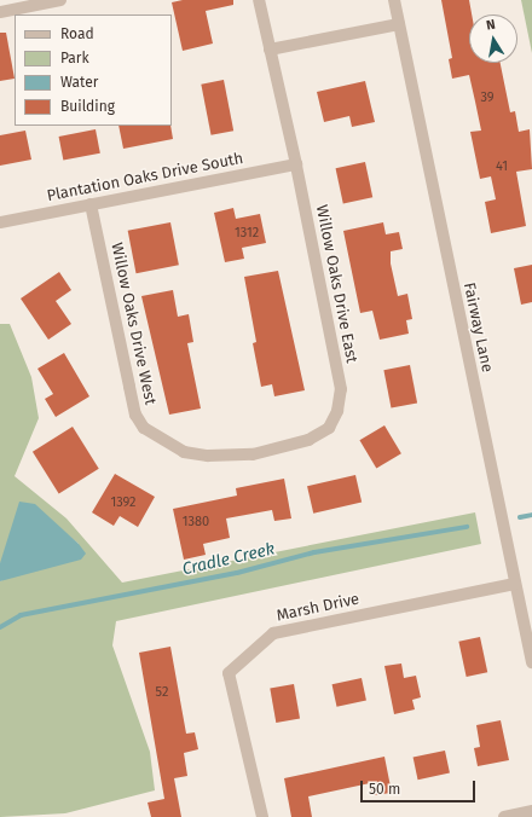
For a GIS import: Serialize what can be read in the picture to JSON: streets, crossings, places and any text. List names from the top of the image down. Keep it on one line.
{"streets":{"street":["Plantation Oaks Drive South","Willow Oaks Drive East","Willow Oaks Drive West","Fairway Lane","Marsh Drive"]},"crossings":[["Plantation Oaks Drive South","Willow Oaks Drive East"],["Plantation Oaks Drive South","Willow Oaks Drive West"],["Willow Oaks Drive East","Willow Oaks Drive West"],["Fairway Lane","Marsh Drive"]],"water":["Cradle Creek"],"house_numbers":["39","41","1312","1392","1380","52"],"legend":["Road","Park","Water","Building"],"scale_bar":"50 m","north":"top"}
